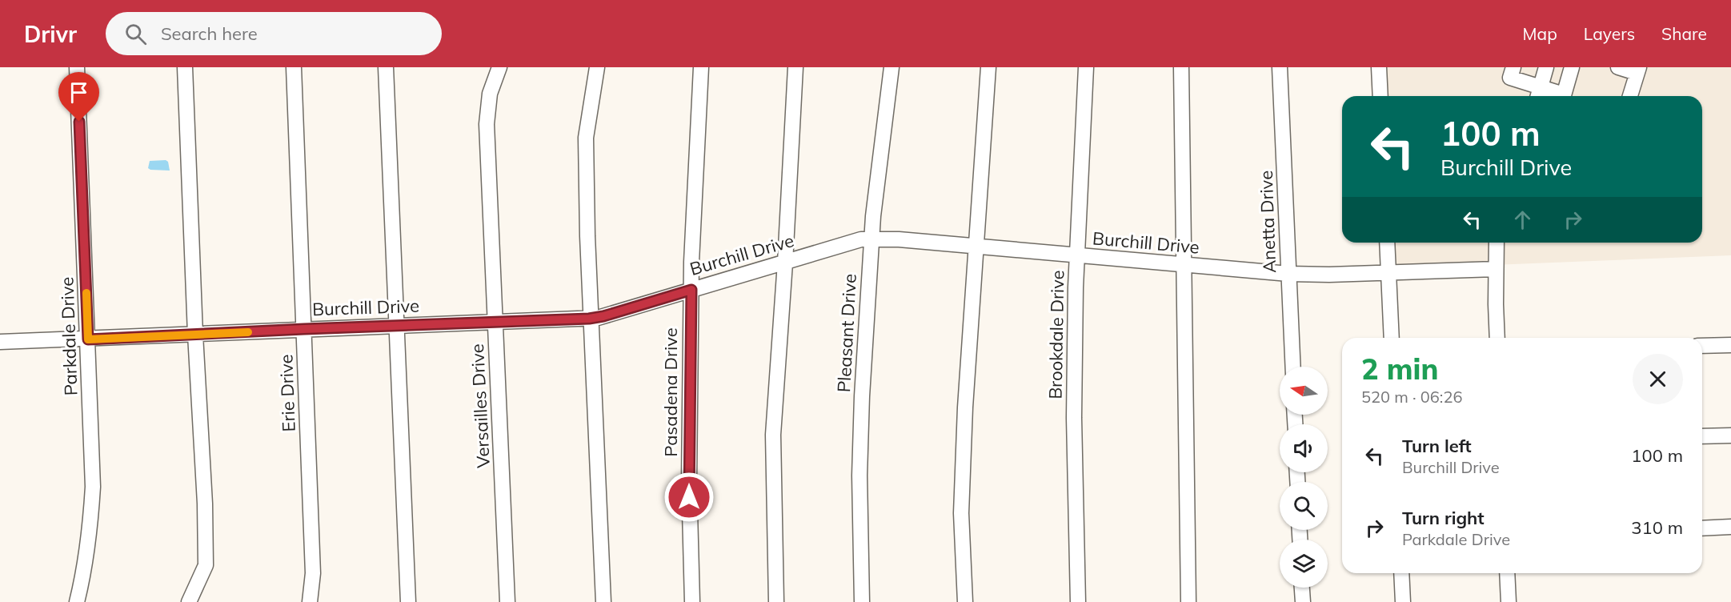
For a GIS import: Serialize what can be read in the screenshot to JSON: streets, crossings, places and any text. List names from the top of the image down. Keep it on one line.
{"streets":{"street":["Anetta Drive","Burchill Drive","Pleasant Drive","Brookdale Drive","Parkdale Drive","Pasadena Drive","Erie Drive","Versailles Drive"]},"crossings":[["Anetta Drive","Burchill Drive"],["Burchill Drive","Pleasant Drive"],["Burchill Drive","Brookdale Drive"],["Burchill Drive","Parkdale Drive"],["Burchill Drive","Pasadena Drive"],["Burchill Drive","Erie Drive"],["Burchill Drive","Versailles Drive"]],"north":"left","page":{"header":"Drivr","search":"Search here","nav":["Map","Layers","Share"],"turn":["100 m","Burchill Drive"],"heading":["2 min","520 m · 06:26"],"list":[{"name":"Turn left","note":"Burchill Drive","value":"100 m"},{"name":"Turn right","note":"Parkdale Drive","value":"310 m"}]}}
